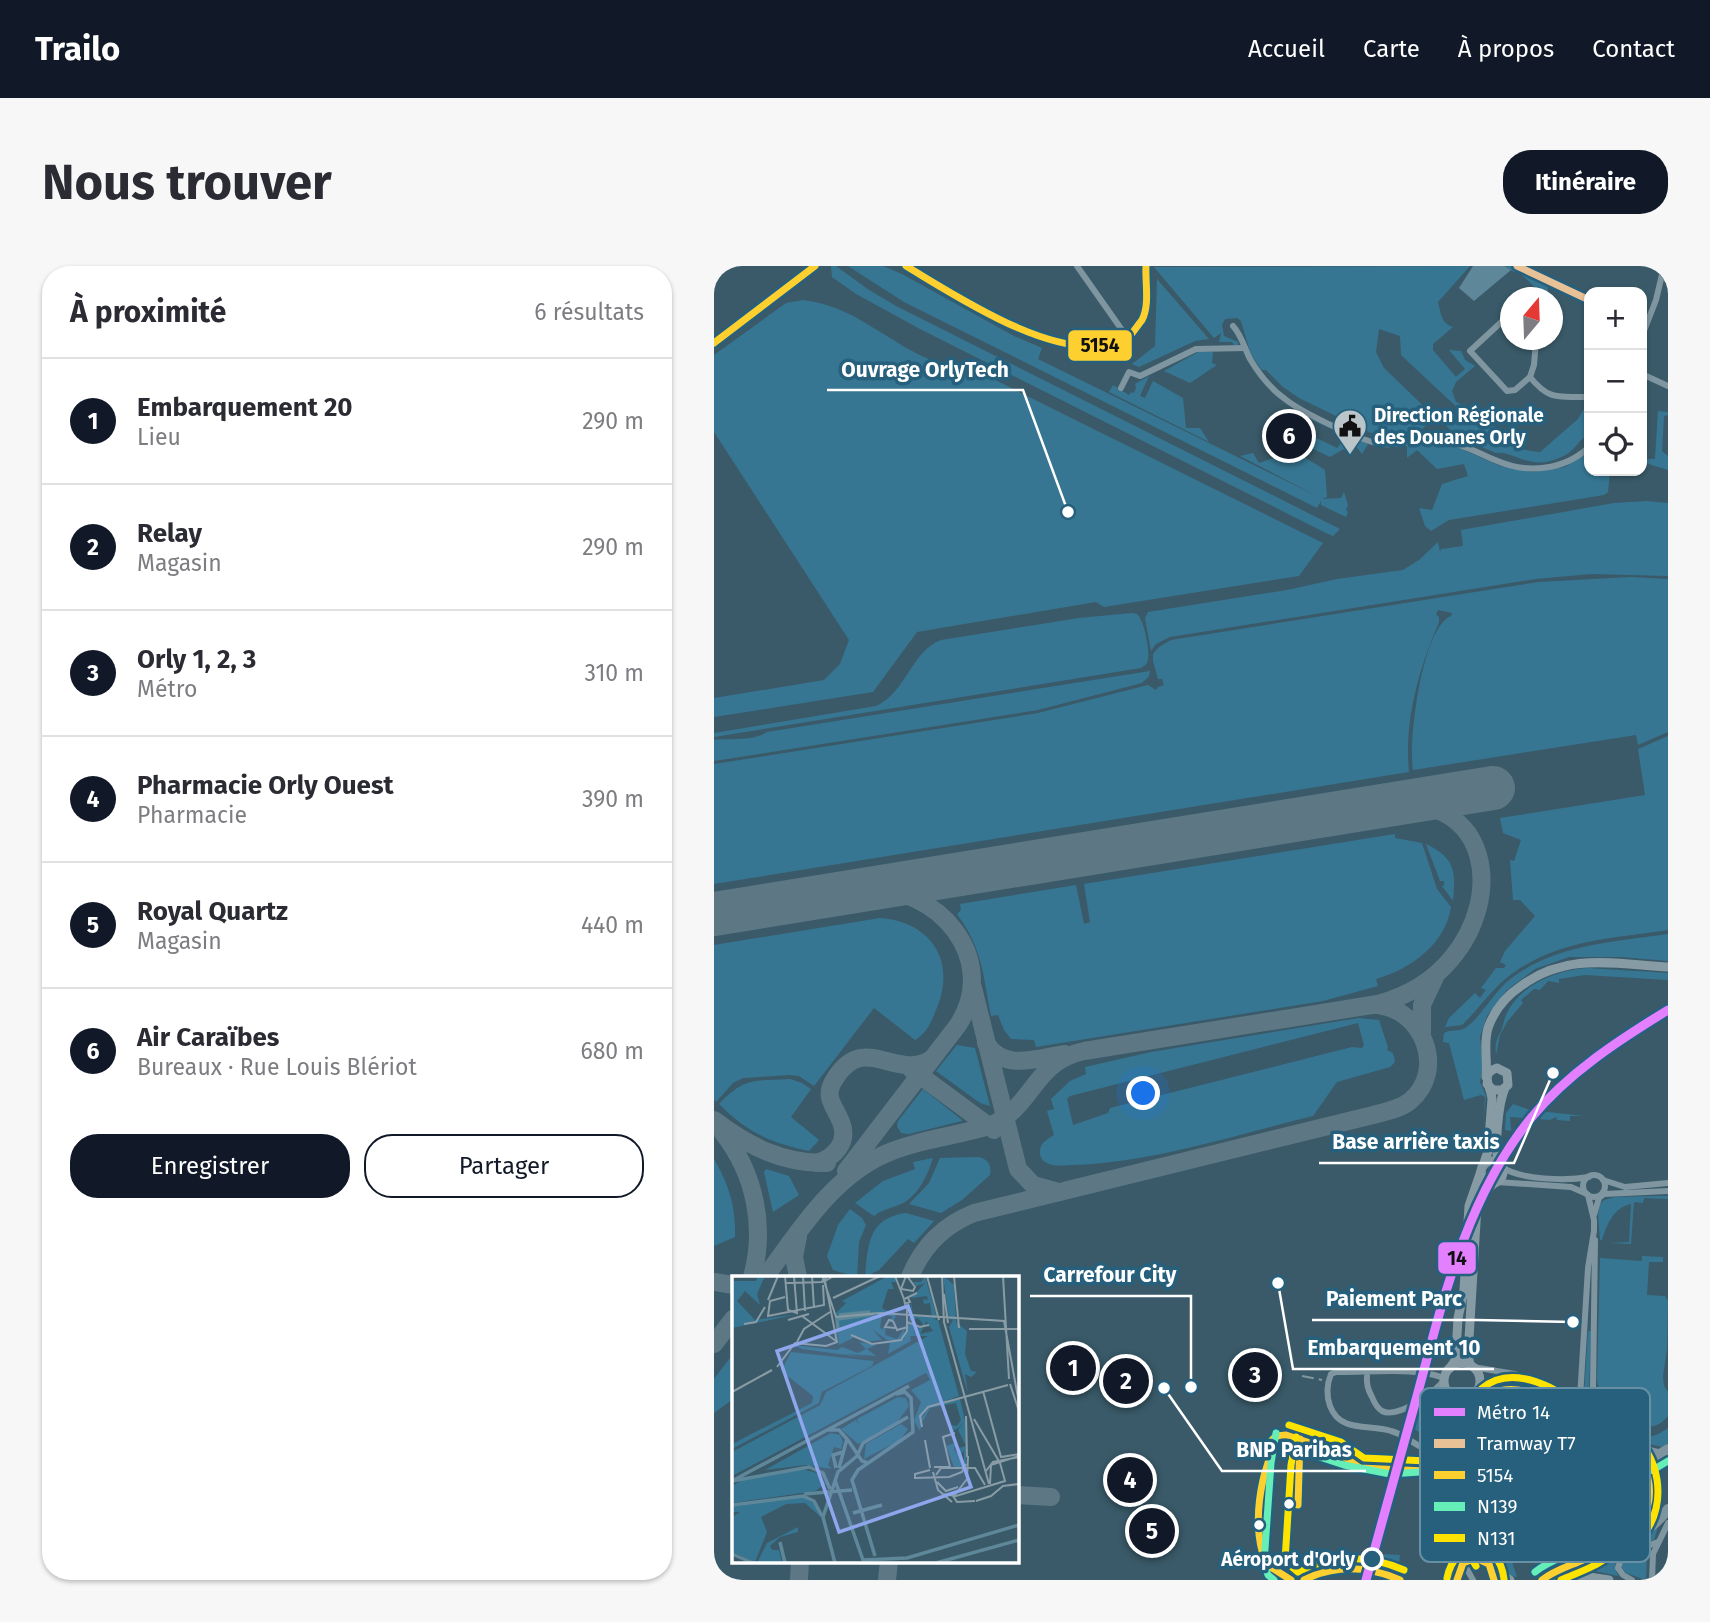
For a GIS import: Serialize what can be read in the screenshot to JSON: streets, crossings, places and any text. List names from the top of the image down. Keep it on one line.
{"places":{"public building":["Direction Régionale des Douanes Orly"],"other":["Ouvrage OrlyTech","Base arrière taxis","Embarquement 10","Paiement Parc","Carrefour City","BNP Paribas","Aéroport d'Orly"]},"lines":["tram line T7","transit line 5154","metro line 14","transit line N131","transit line N139"],"legend":["Métro 14","Tramway T7","5154","N139","N131"],"north":"top","page":{"header":"Trailo","nav":["Accueil","Carte","À propos","Contact"],"buttons":["Itinéraire",["Enregistrer","Partager"]],"title":"Nous trouver","heading":["À proximité","6 résultats"],"map_buttons":["+","−"],"list":[{"mark":"1","name":"Embarquement 20","note":"Lieu","value":"290 m"},{"mark":"2","name":"Relay","note":"Magasin","value":"290 m"},{"mark":"3","name":"Orly 1, 2, 3","note":"Métro","value":"310 m"},{"mark":"4","name":"Pharmacie Orly Ouest","note":"Pharmacie","value":"390 m"},{"mark":"5","name":"Royal Quartz","note":"Magasin","value":"440 m"},{"mark":"6","name":"Air Caraïbes","note":"Bureaux · Rue Louis Blériot","value":"680 m"}],"pins":["6","1","3","2","4","5"]}}
